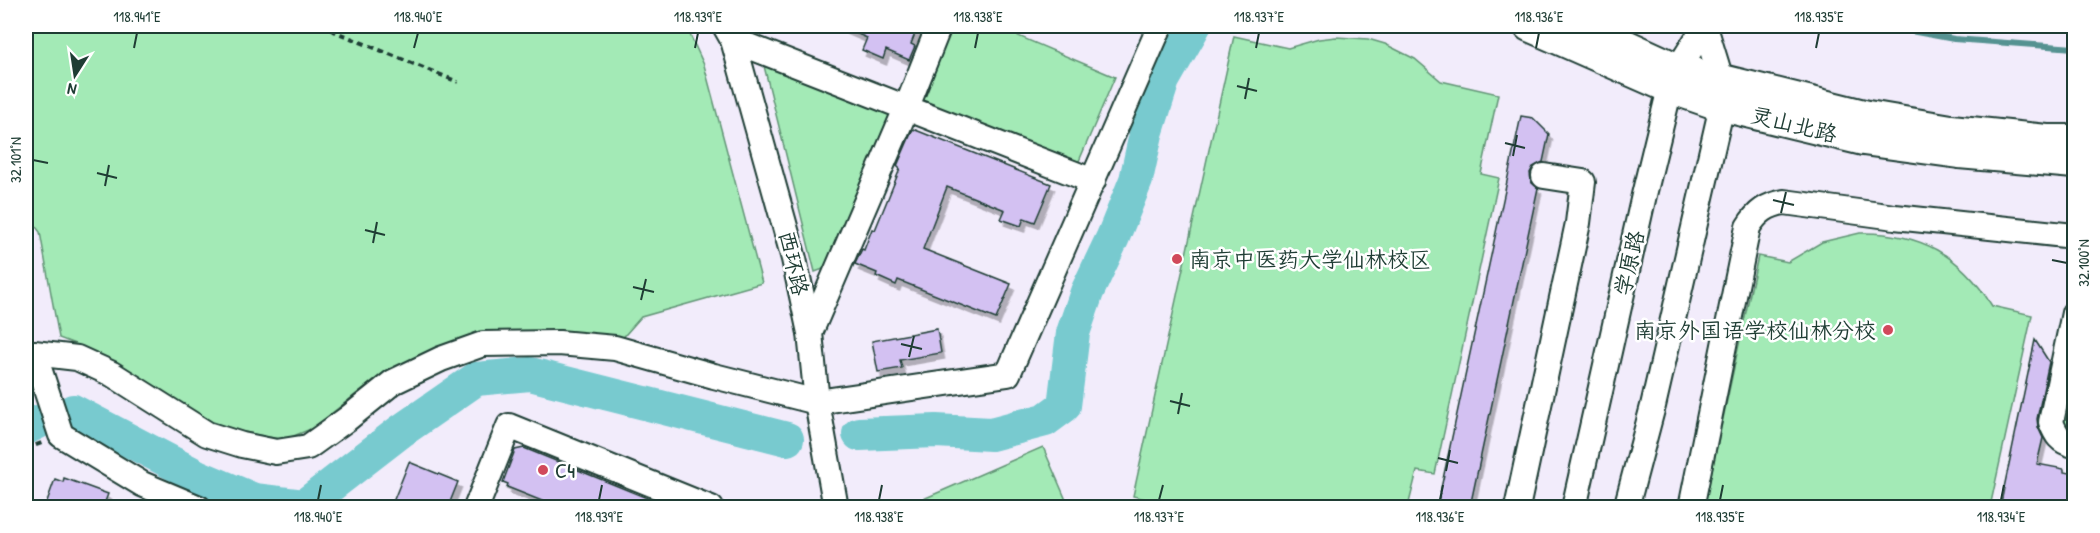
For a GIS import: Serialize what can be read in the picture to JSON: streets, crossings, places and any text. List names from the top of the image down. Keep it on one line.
{"streets":{"main road":["灵山北路"],"street":["西环路","学原路"]},"crossings":[["灵山北路","学原路"]],"places":["南京中医药大学仙林校区","南京外国语学校仙林分校","C4"],"north":"bottom","coordinates":["118.941°E","118.940°E","118.939°E","118.938°E","118.937°E","118.936°E","118.935°E","32.101°N","32.100°N","118.934°E"]}
